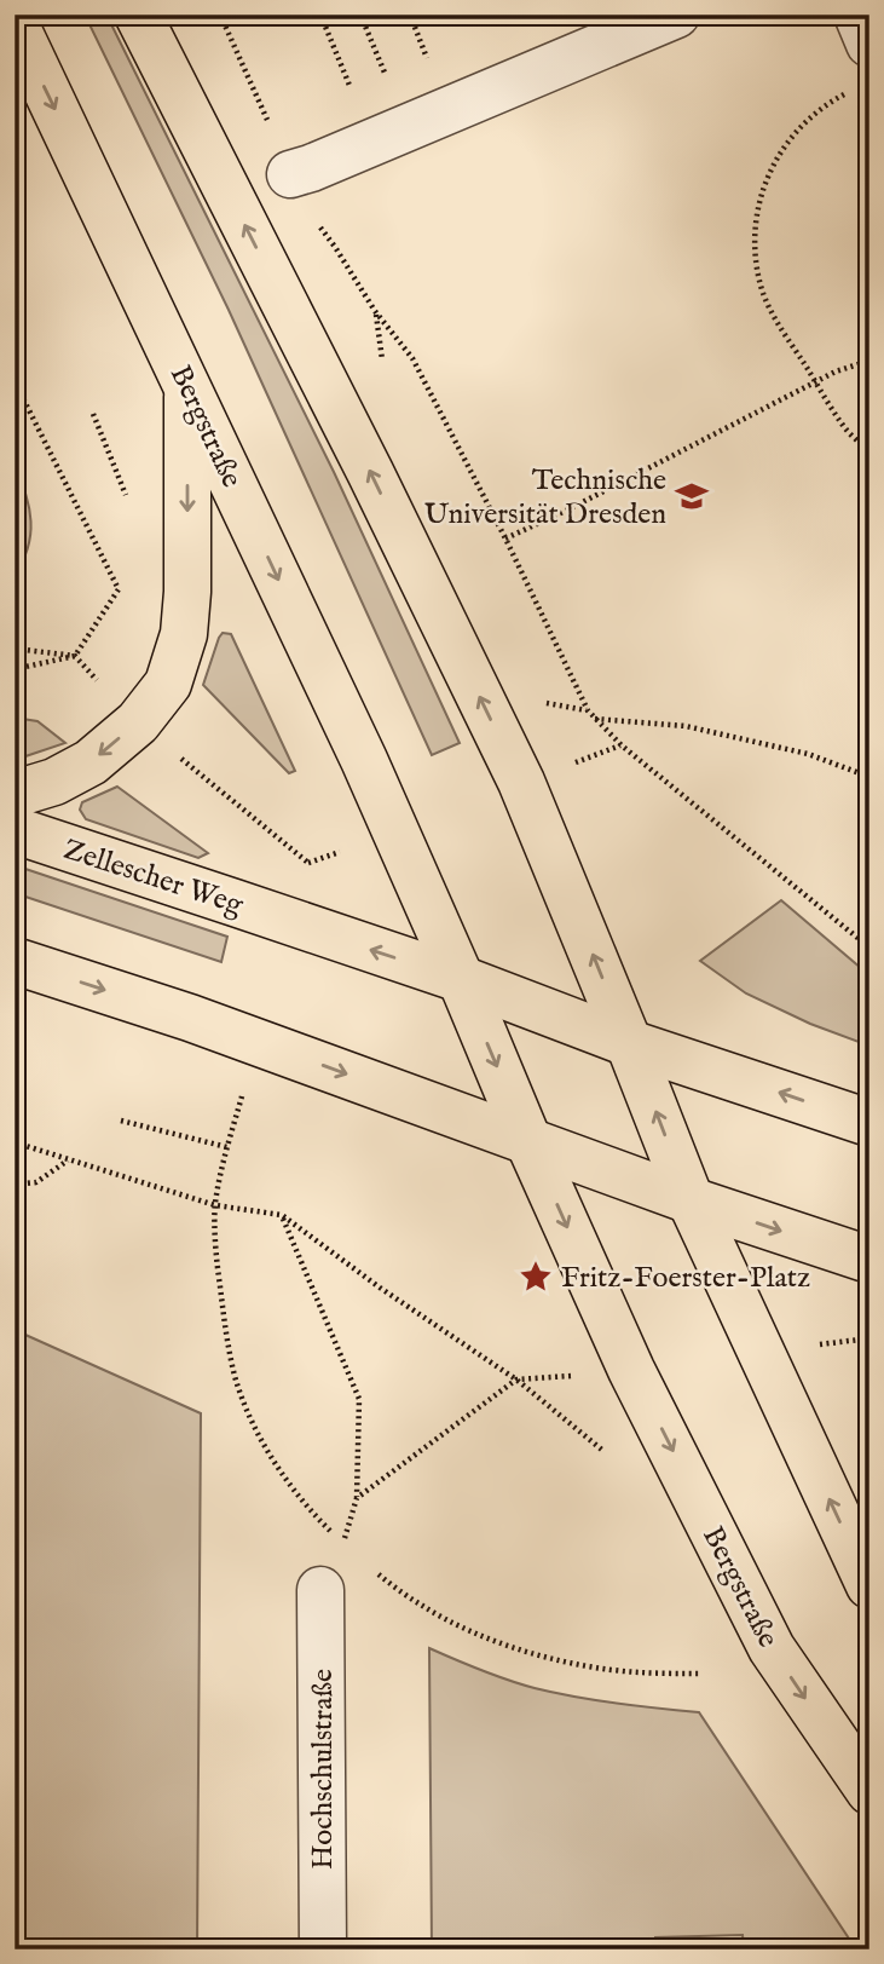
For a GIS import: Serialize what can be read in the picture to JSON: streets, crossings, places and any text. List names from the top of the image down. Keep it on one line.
{"streets":{"main road":["Bergstraße","Zellescher Weg"],"street":["Hochschulstraße"]},"crossings":[["Bergstraße","Zellescher Weg"]],"places":{"school or university":["Technische Universität Dresden"],"place":["Fritz-Foerster-Platz"]}}
